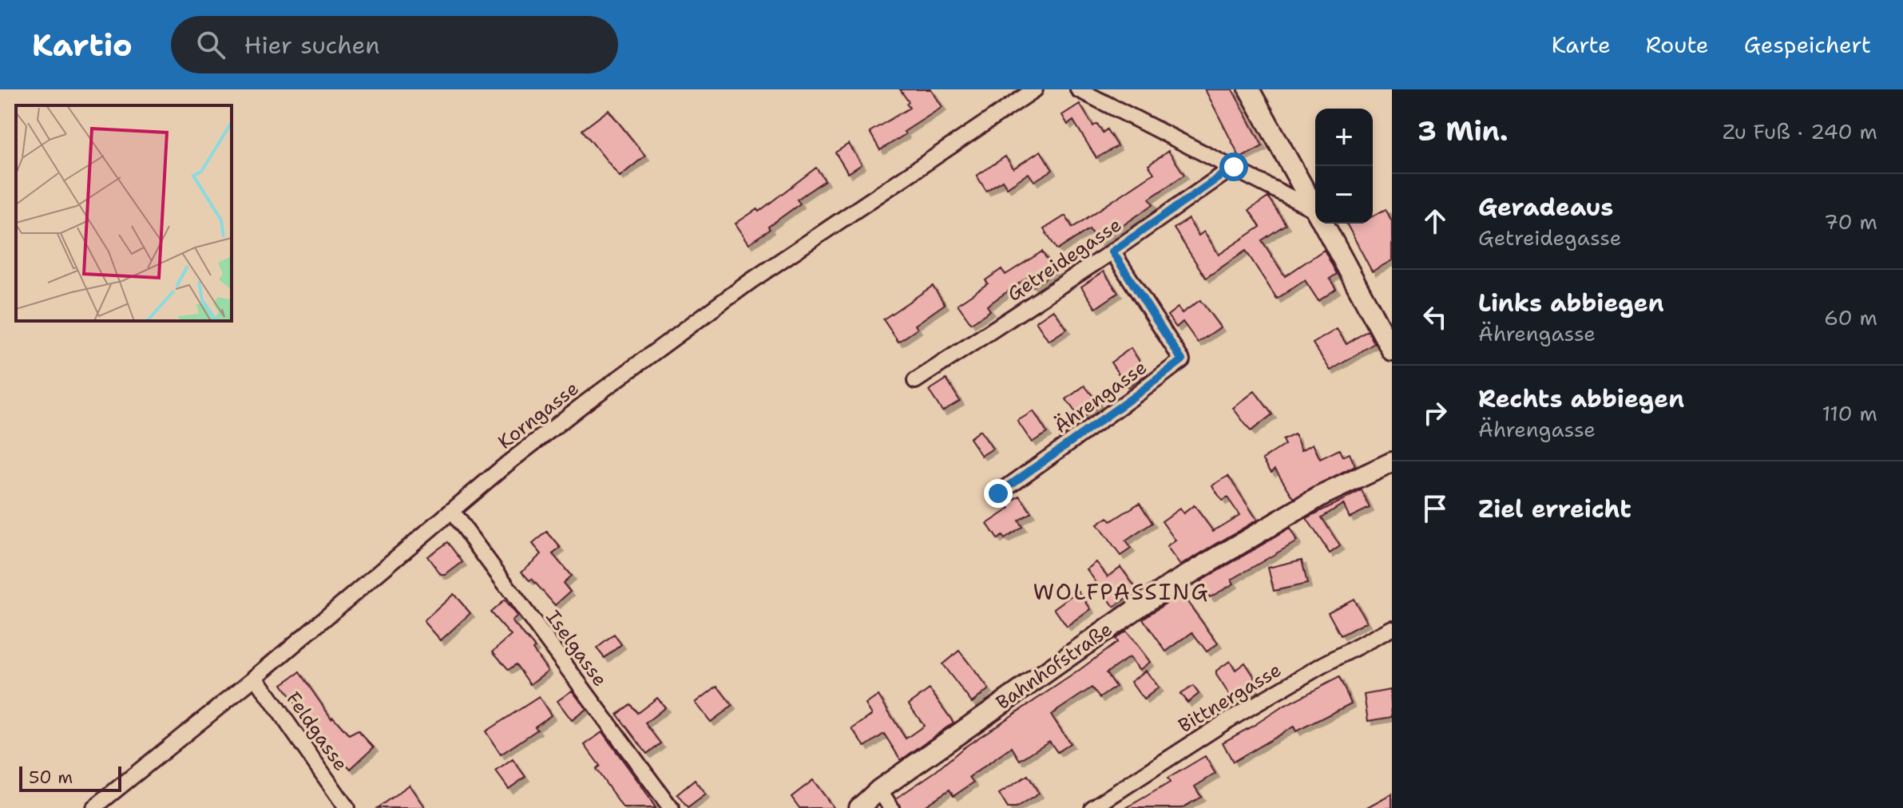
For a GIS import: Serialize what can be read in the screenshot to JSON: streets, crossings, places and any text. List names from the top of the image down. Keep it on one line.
{"streets":{"street":["Getreidegasse","Ährengasse","Korngasse","Iselgasse","Bahnhofstraße","Bittnergasse","Feldgasse"]},"crossings":[["Getreidegasse","Ährengasse"],["Korngasse","Iselgasse"],["Korngasse","Feldgasse"]],"districts":["WOLFPASSING"],"scale_bar":"50 m","page":{"header":"Kartio","search":"Hier suchen","nav":["Karte","Route","Gespeichert"],"heading":["3 Min.","Zu Fuß · 240 m"],"map_buttons":["+","−"],"list":[["Geradeaus","Getreidegasse","70 m"],["Links abbiegen","Ährengasse","60 m"],["Rechts abbiegen","Ährengasse","110 m"],"Ziel erreicht"],"scale":"50 m"}}
